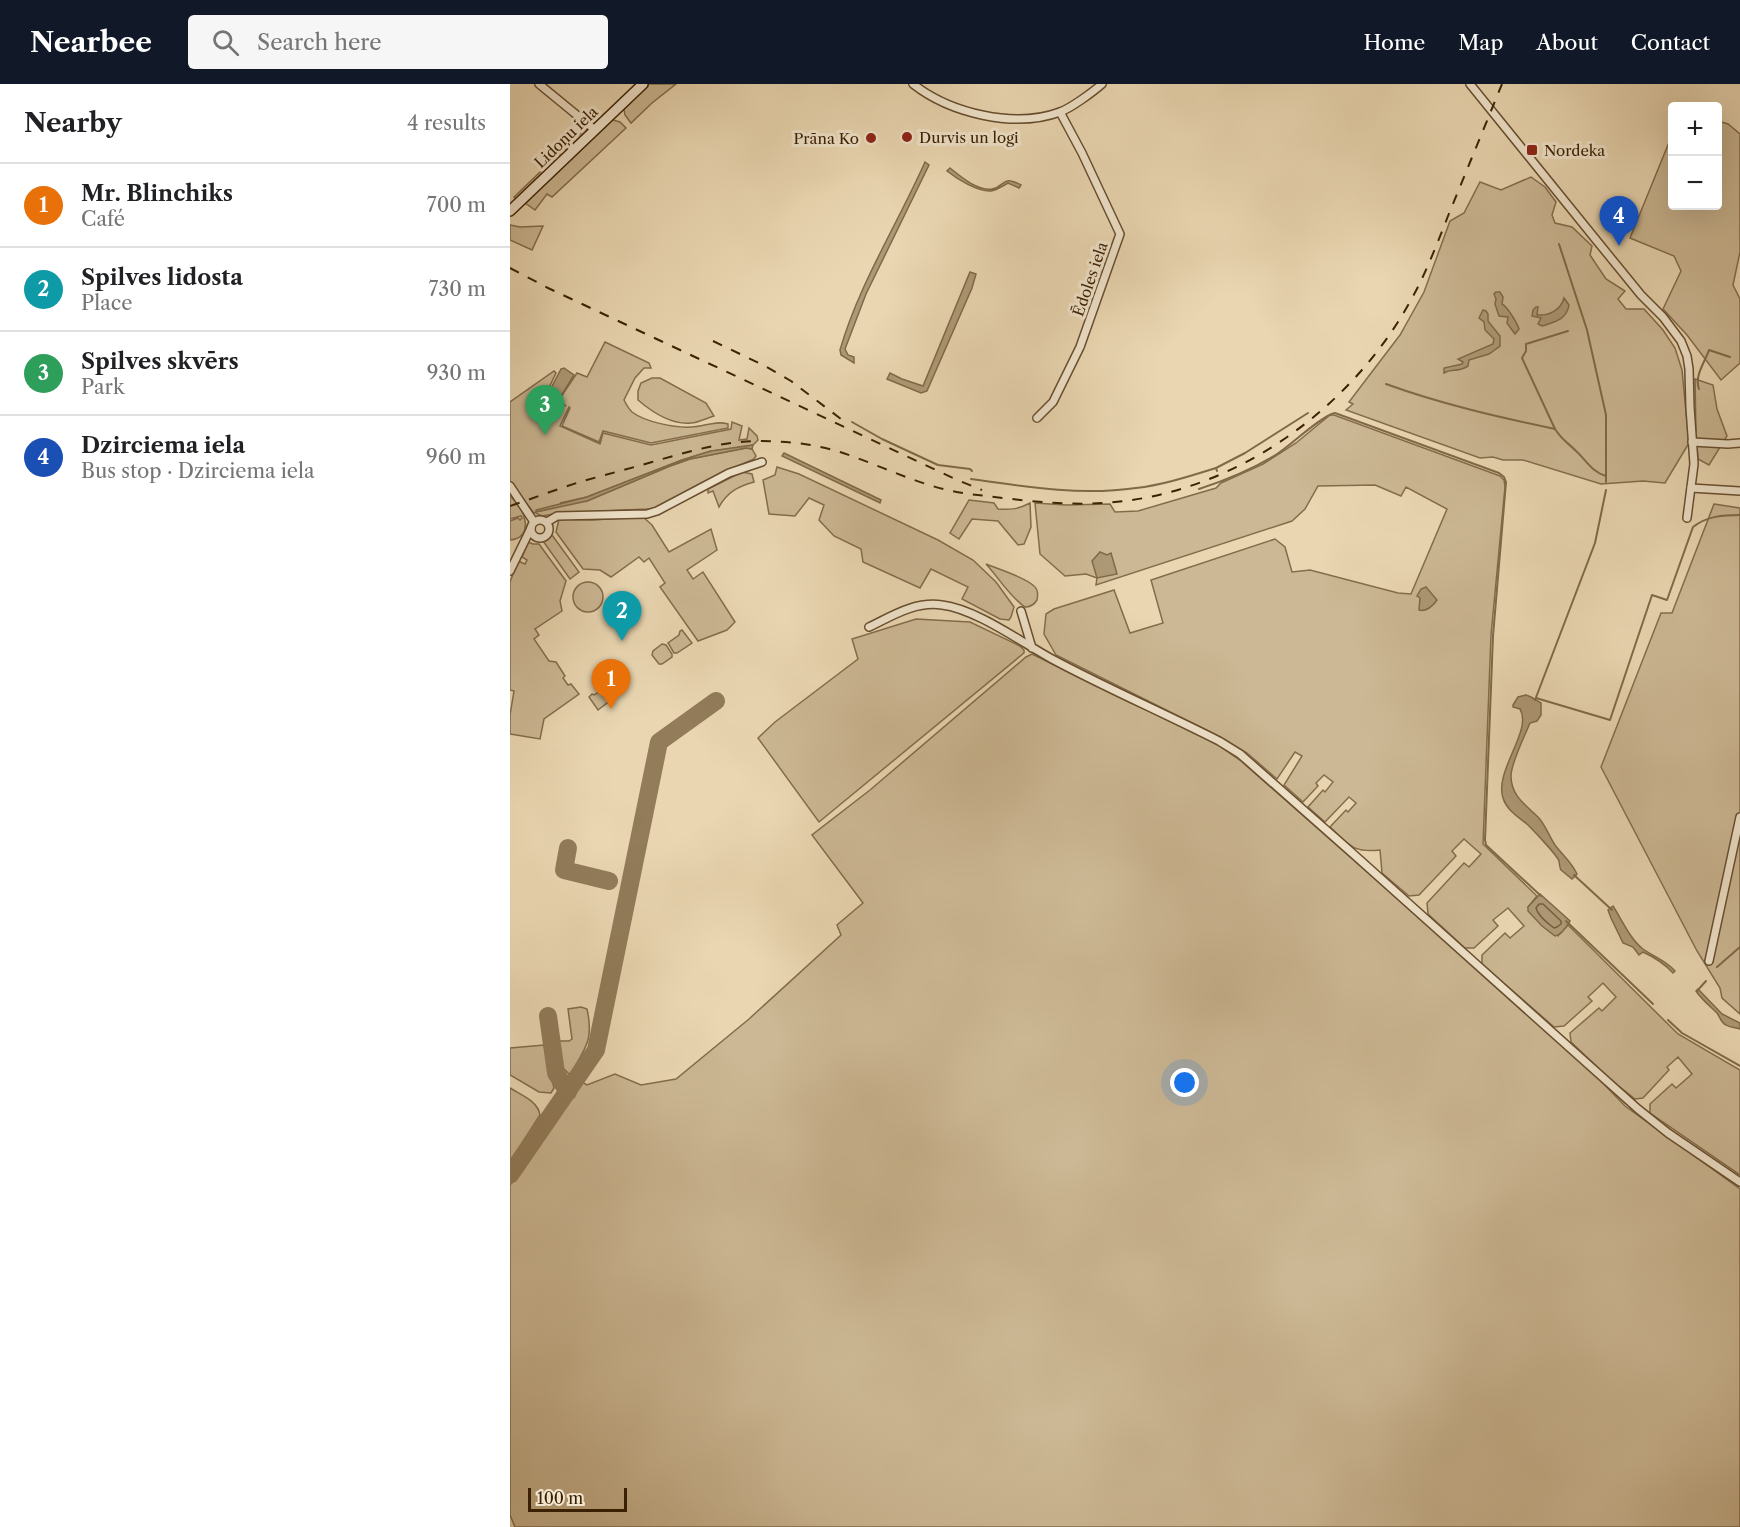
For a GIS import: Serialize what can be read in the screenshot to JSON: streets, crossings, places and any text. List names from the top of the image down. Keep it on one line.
{"streets":{"street":["Lidoņu iela","Ēdoles iela"]},"places":{"other":["Durvis un logi","Prāna Ko"],"transit":["Nordeka"]},"scale_bar":"100 m","page":{"header":"Nearbee","search":"Search here","nav":["Home","Map","About","Contact"],"heading":["Nearby","4 results"],"map_buttons":["+","−"],"list":[{"mark":"1","name":"Mr. Blinchiks","note":"Café","value":"700 m"},{"mark":"2","name":"Spilves lidosta","note":"Place","value":"730 m"},{"mark":"3","name":"Spilves skvērs","note":"Park","value":"930 m"},{"mark":"4","name":"Dzirciema iela","note":"Bus stop · Dzirciema iela","value":"960 m"}],"pins":["4","3","2","1"],"scale":"100 m"}}
